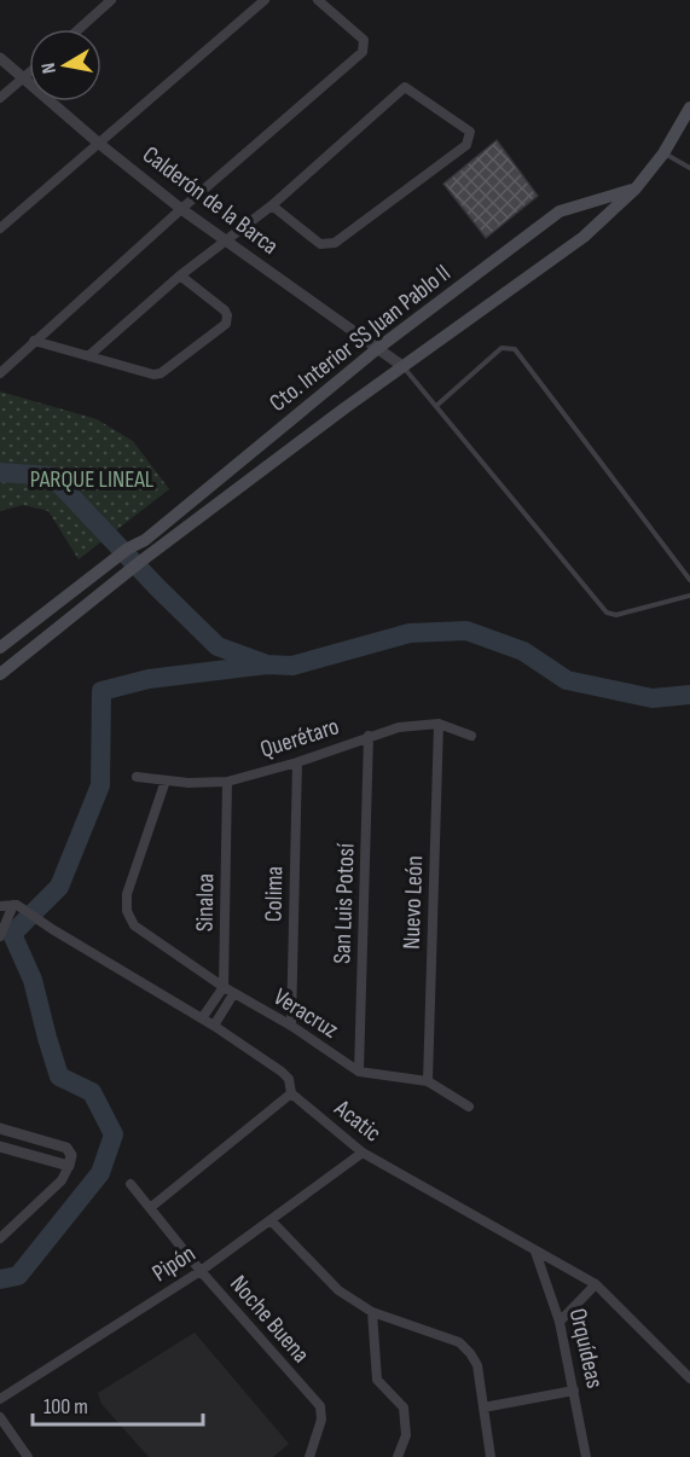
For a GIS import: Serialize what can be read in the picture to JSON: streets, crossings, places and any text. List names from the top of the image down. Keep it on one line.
{"streets":{"main road":["Cto. Interior SS Juan Pablo II"],"street":["Calderón de la Barca","Querétaro","Colima","Sinaloa","Nuevo León","San Luis Potosí","Veracruz","Acatic","Pipón","Noche Buena","Orquídeas"]},"crossings":[["Calderón de la Barca","Cto. Interior SS Juan Pablo II"],["Querétaro","Colima"],["Querétaro","Sinaloa"],["Querétaro","Nuevo León"],["Querétaro","San Luis Potosí"],["Querétaro","Veracruz"],["Colima","Veracruz"],["Sinaloa","Veracruz"],["Nuevo León","Veracruz"],["San Luis Potosí","Veracruz"],["Acatic","Pipón"],["Acatic","Orquídeas"],["Pipón","Noche Buena"]],"parks":["PARQUE LINEAL"],"scale_bar":"100 m","north":"left"}
